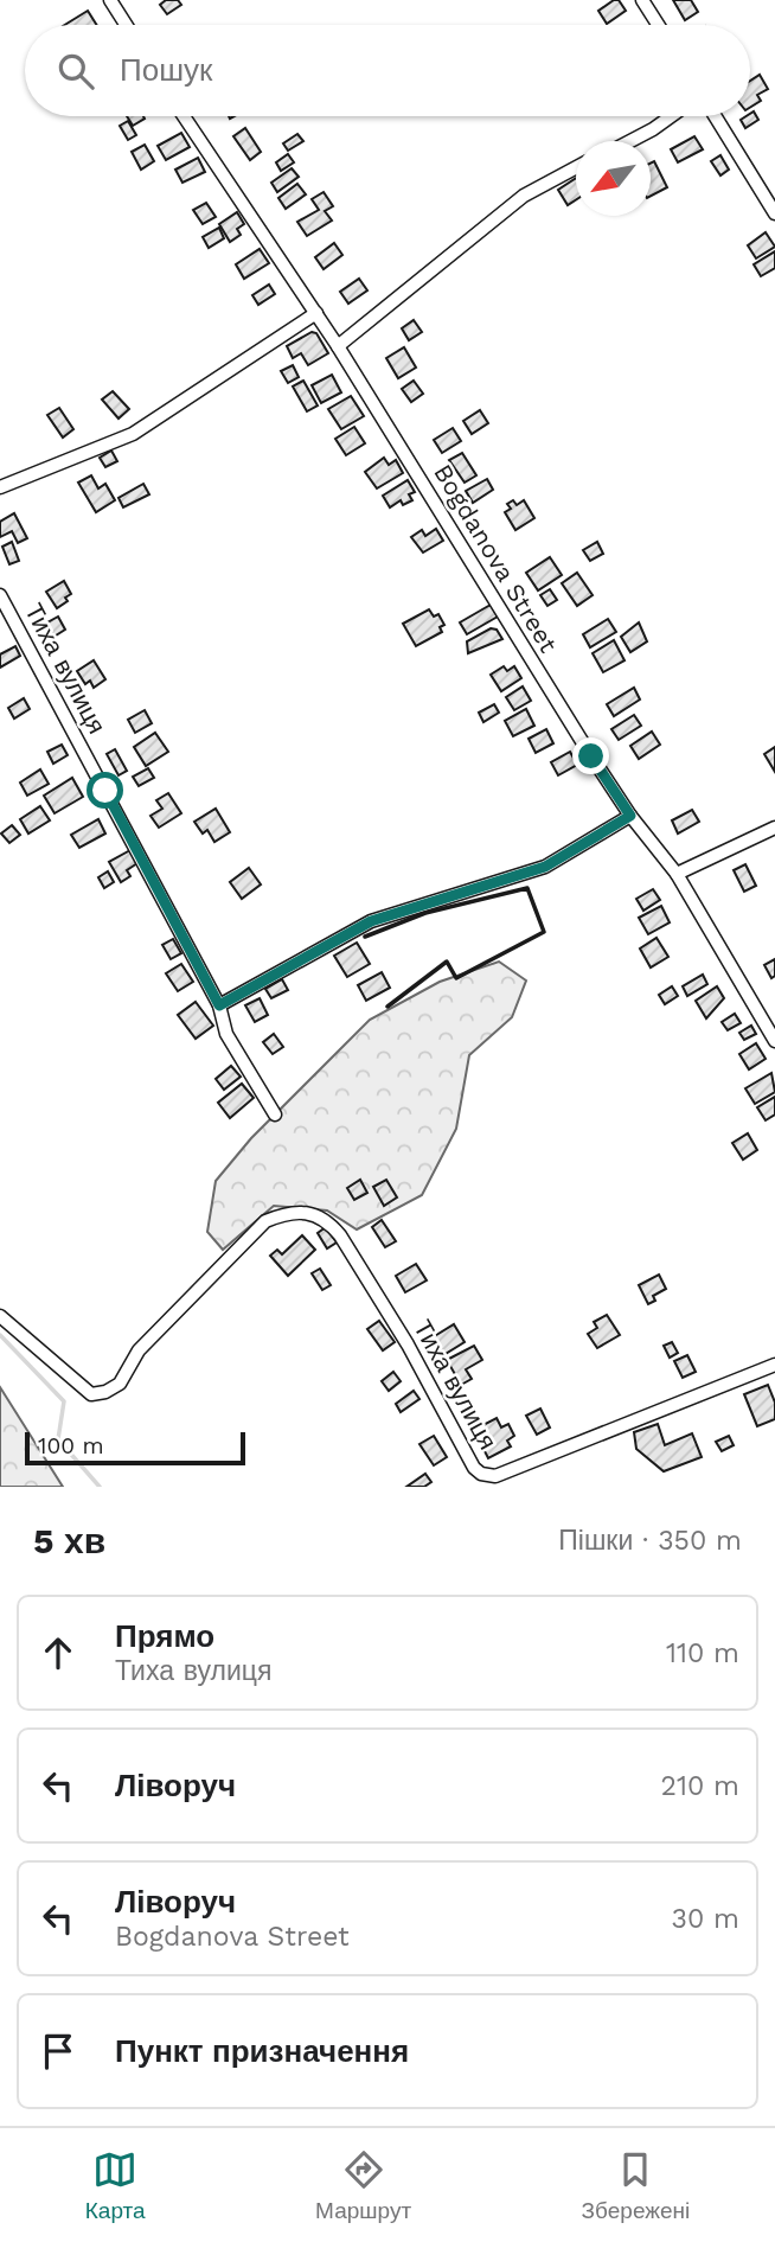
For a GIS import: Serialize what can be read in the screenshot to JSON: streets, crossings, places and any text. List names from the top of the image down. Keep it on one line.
{"streets":{"street":["Bogdanova Street","Тиха вулиця"]},"scale_bar":"100 m","north":"bottom left","page":{"search":"Пошук","scale":"100 m","heading":["5 хв","Пішки · 350 m"],"list":[["Прямо","Тиха вулиця","110 m"],["Ліворуч","210 m"],["Ліворуч","Bogdanova Street","30 m"],"Пункт призначення"],"nav":["Карта","Маршрут","Збережені"]}}
